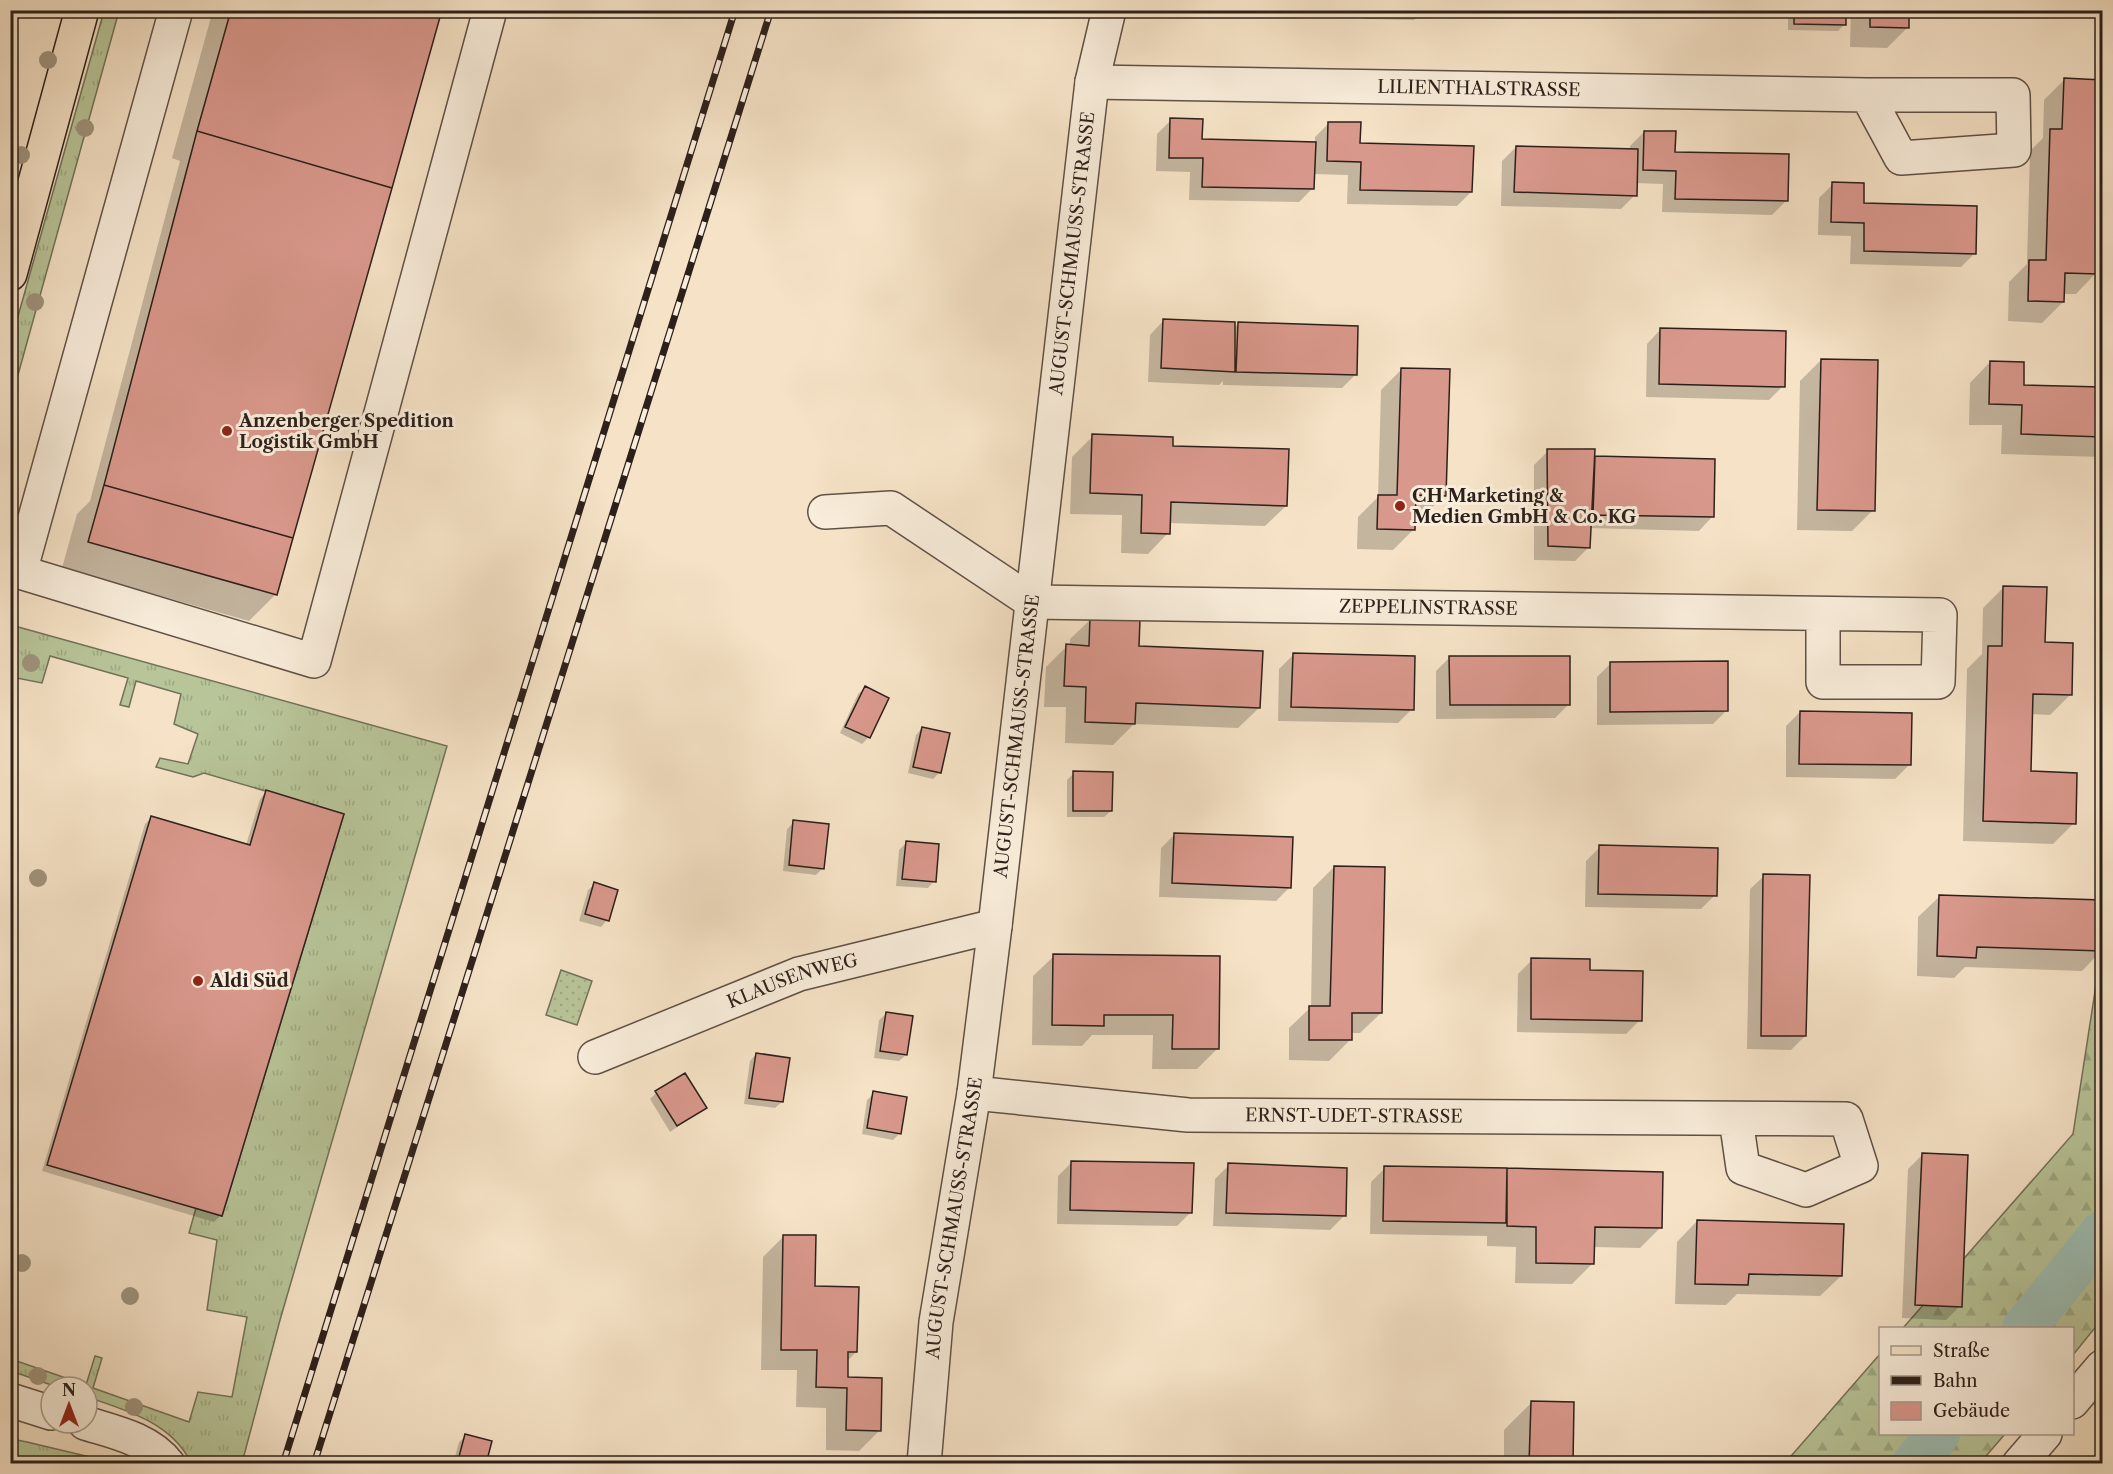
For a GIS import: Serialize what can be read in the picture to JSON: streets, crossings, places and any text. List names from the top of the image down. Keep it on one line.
{"streets":{"street":["LILIENTHALSTRASSE","AUGUST-SCHMAUSS-STRASSE","ZEPPELINSTRASSE","KLAUSENWEG","ERNST-UDET-STRASSE"]},"crossings":[["LILIENTHALSTRASSE","AUGUST-SCHMAUSS-STRASSE"],["AUGUST-SCHMAUSS-STRASSE","ZEPPELINSTRASSE"],["AUGUST-SCHMAUSS-STRASSE","KLAUSENWEG"],["AUGUST-SCHMAUSS-STRASSE","ERNST-UDET-STRASSE"]],"places":["Anzenberger Spedition Logistik GmbH","CH Marketing & Medien GmbH & Co. KG","Aldi Süd"],"legend":["Straße","Bahn","Gebäude"],"north":"top"}
